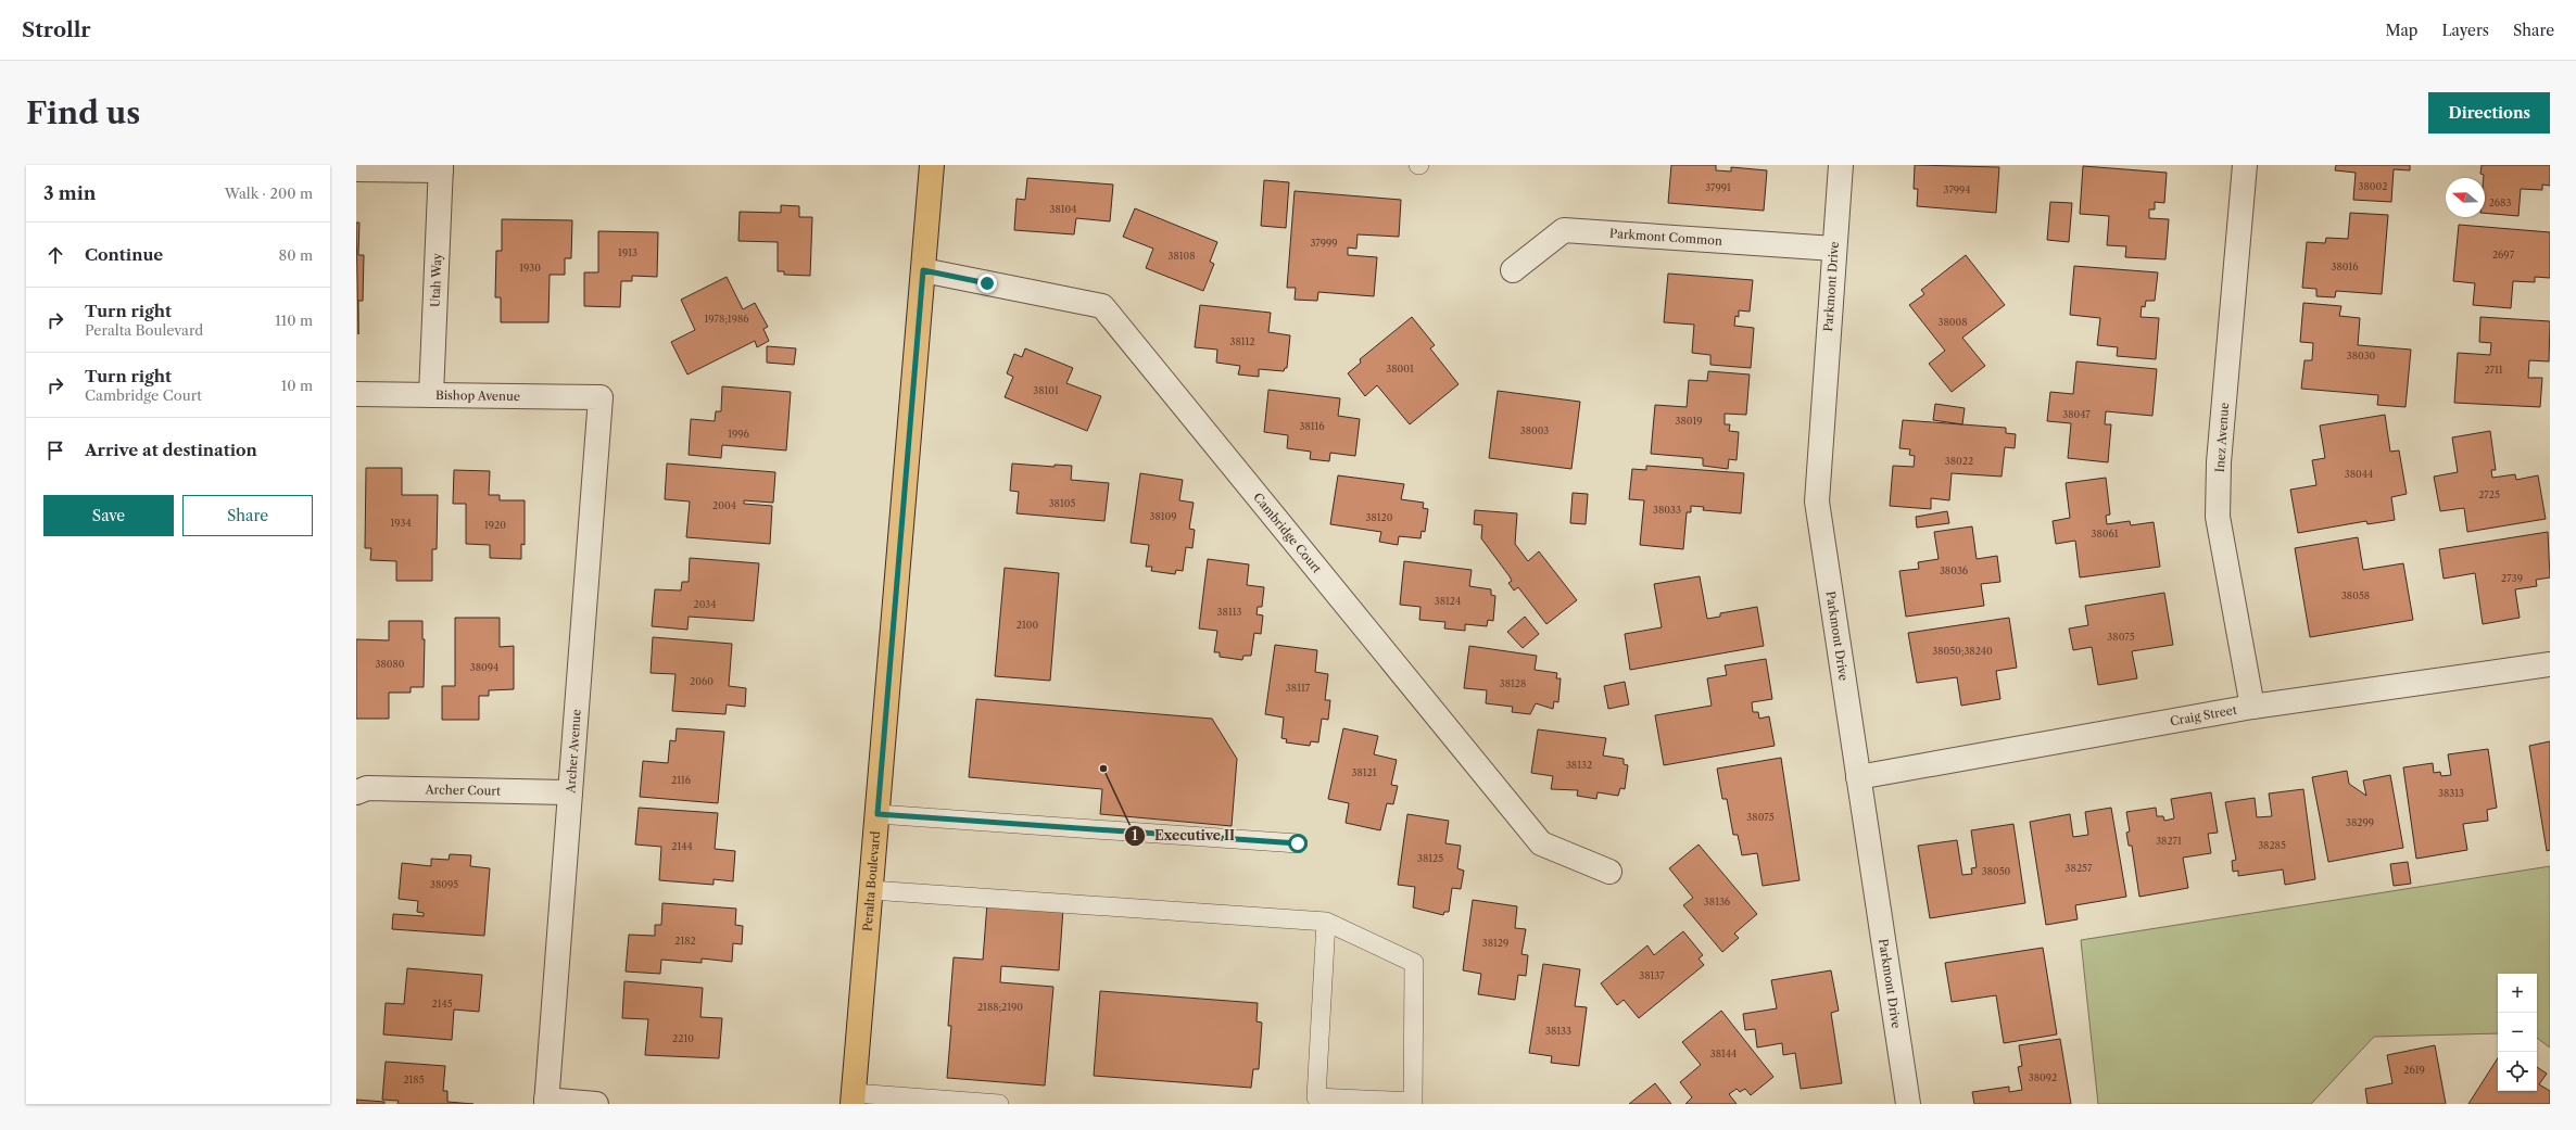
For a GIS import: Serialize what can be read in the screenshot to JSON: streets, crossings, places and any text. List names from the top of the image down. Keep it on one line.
{"streets":{"main road":["Peralta Boulevard"],"street":["Parkmont Common","Utah Way","Parkmont Drive","Bishop Avenue","Inez Avenue","Cambridge Court","Craig Street","Archer Avenue","Archer Court"]},"crossings":[["Parkmont Common","Parkmont Drive"],["Utah Way","Bishop Avenue"],["Parkmont Drive","Craig Street"],["Bishop Avenue","Archer Avenue"],["Inez Avenue","Craig Street"],["Cambridge Court","Peralta Boulevard"],["Archer Avenue","Archer Court"]],"places":["Executive II"],"house_numbers":["38002","37991","37994","2683","38104","37999","1913","2697","38108","38016","1930","1978;1986","38008","38112","38030","38001","2711","38101","38047","38019","38116","38003","1996","38022","38044","2725","38105","2004","38033","38109","38120","1934","1920","38061","38036","2739","38058","38124","2034","38113","2100","38075","38050;38240","38080","38094","2060","38128","38117","38132","38121","2116","38313","38075","38299","38271","38285","2144","38125","38257","38050","38095","38136","2182","38129","38137","2145","2188;2190","38133","2210","38144","2619","38092","2185"],"north":"left","page":{"header":"Strollr","nav":["Map","Layers","Share"],"buttons":["Directions",["Save","Share"]],"title":"Find us","heading":["3 min","Walk · 200 m"],"list":[["Continue","80 m"],["Turn right","Peralta Boulevard","110 m"],["Turn right","Cambridge Court","10 m"],"Arrive at destination"],"map_buttons":["+","−"]}}
